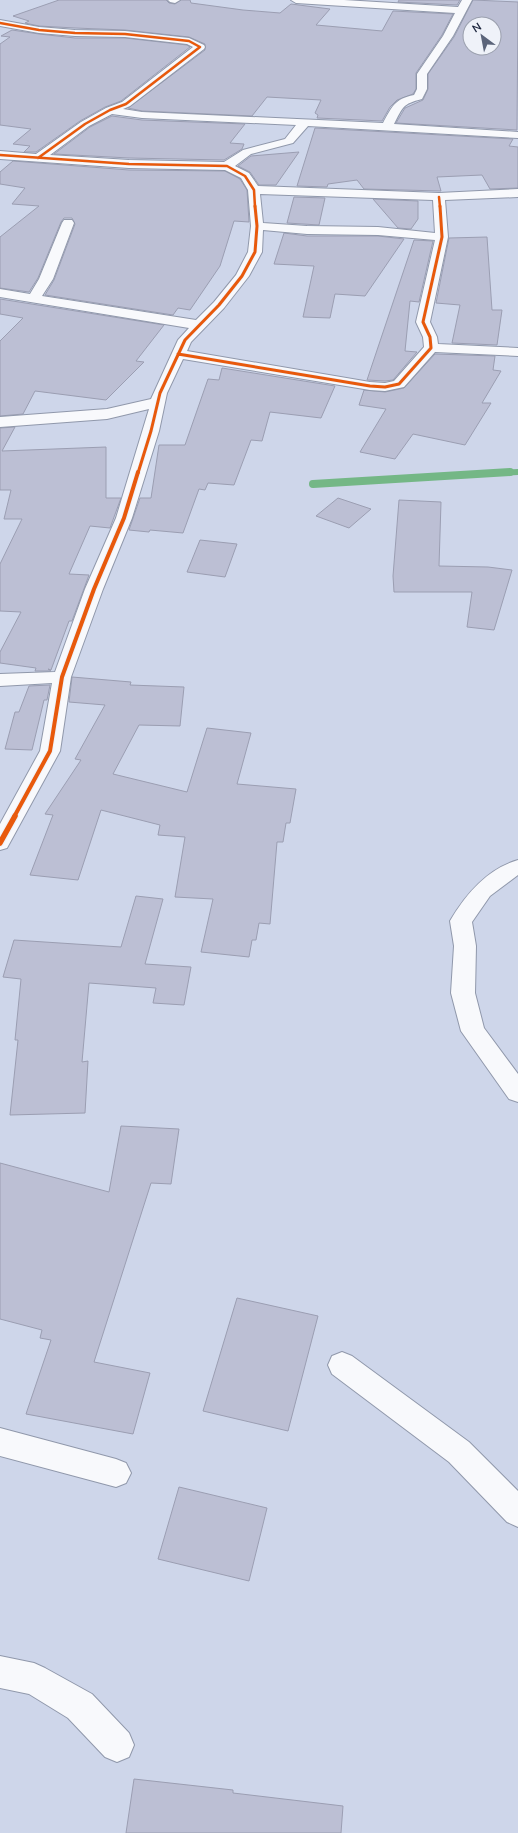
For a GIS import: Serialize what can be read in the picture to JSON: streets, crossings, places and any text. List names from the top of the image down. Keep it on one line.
{"north":"top left"}
